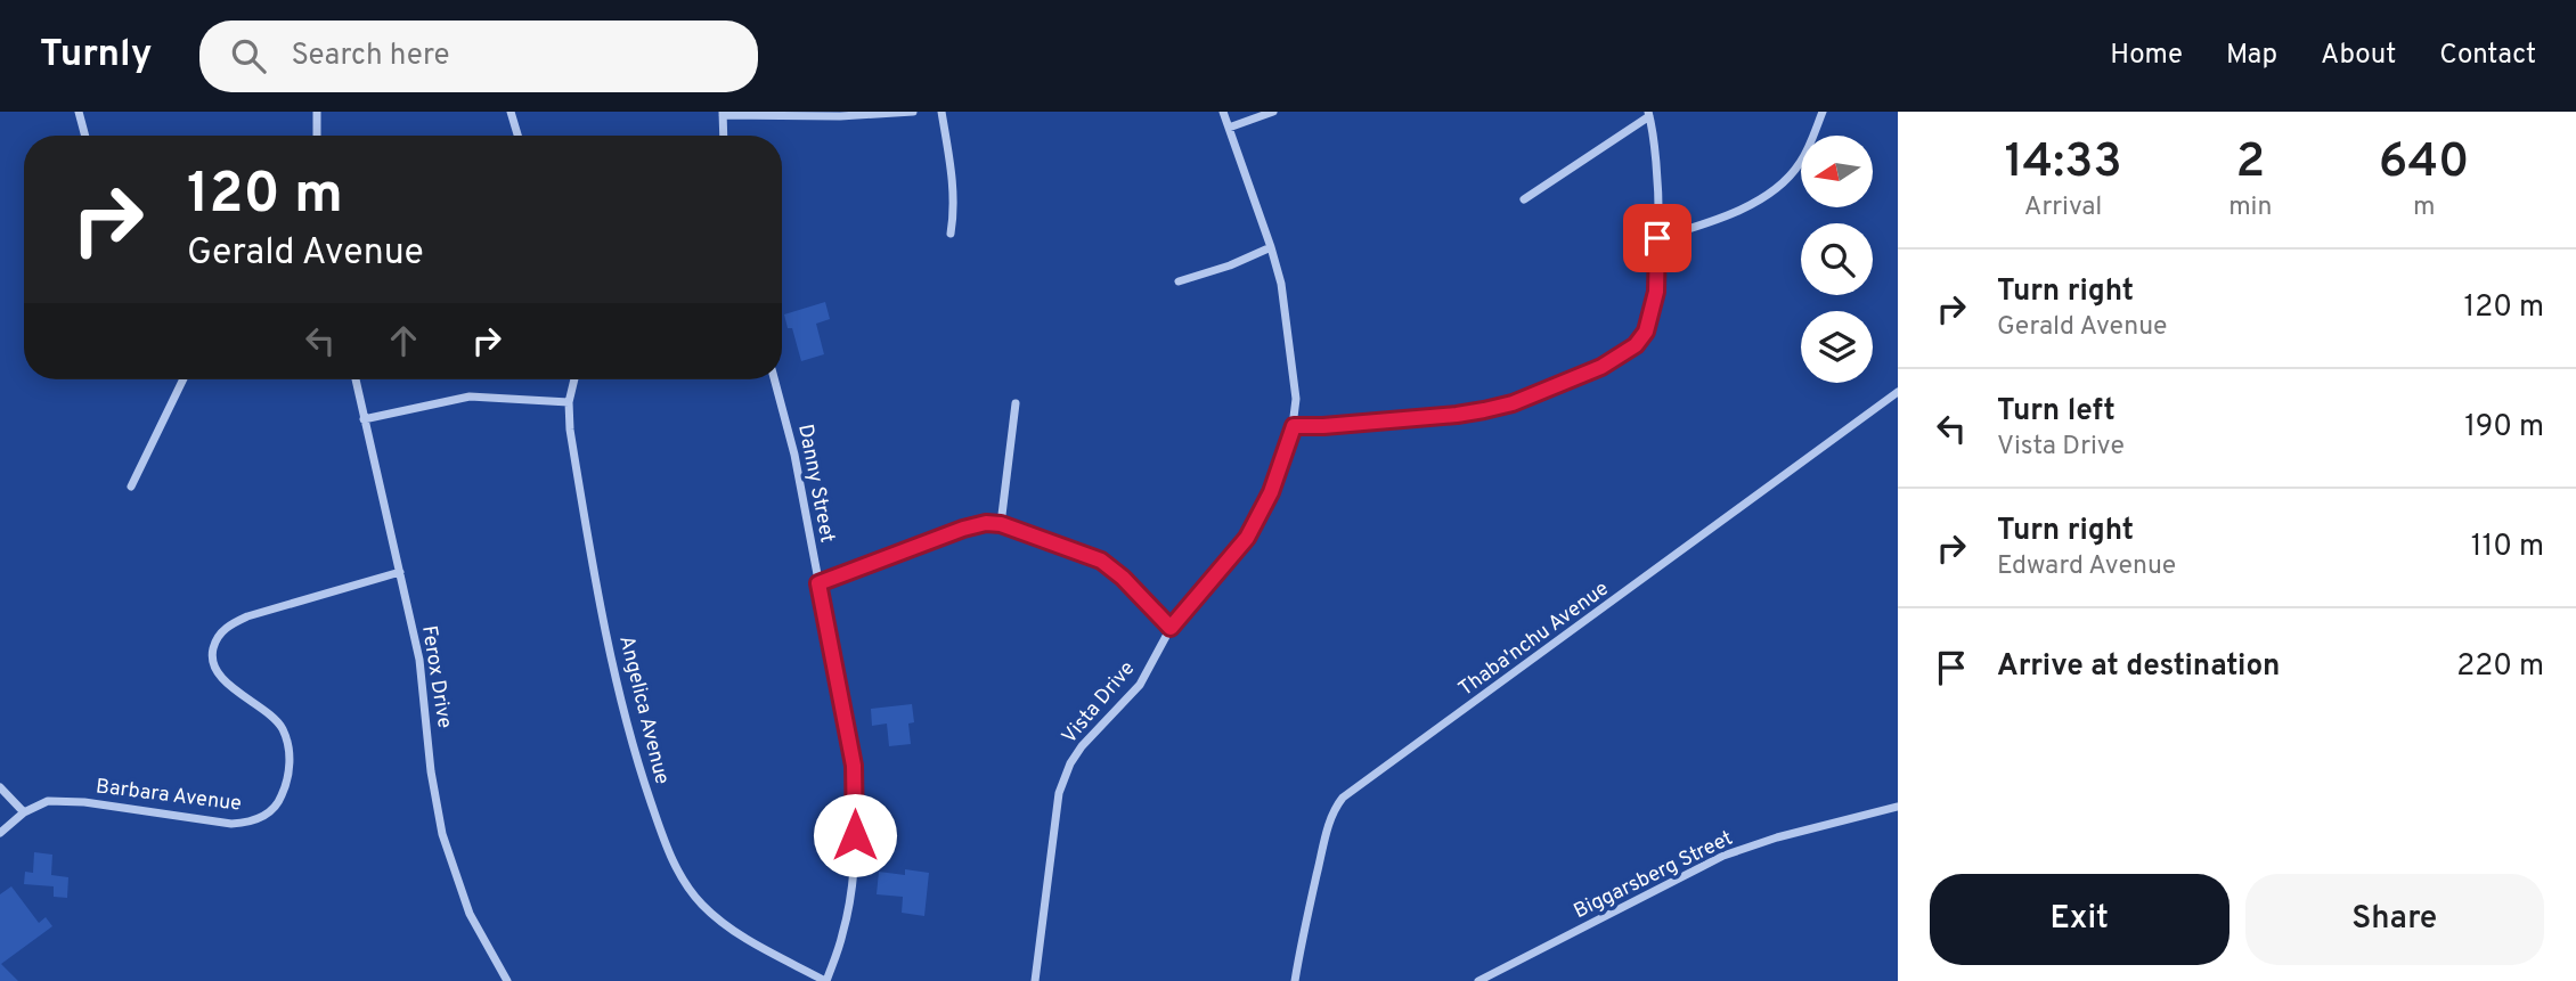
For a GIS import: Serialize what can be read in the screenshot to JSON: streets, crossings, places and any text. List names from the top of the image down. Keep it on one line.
{"streets":{"street":["Danny Street","Thaba'nchu Avenue","Ferox Drive","Vista Drive","Angelica Avenue","Barbara Avenue","Biggarsberg Street"]},"crossings":[["Danny Street","Angelica Avenue"],["Ferox Drive","Barbara Avenue"]],"north":"left","page":{"header":"Turnly","search":"Search here","nav":["Home","Map","About","Contact"],"eta":["14:33","Arrival","2","min","640","m"],"turn":["120 m","Gerald Avenue"],"list":[{"name":"Turn right","note":"Gerald Avenue","value":"120 m"},{"name":"Turn left","note":"Vista Drive","value":"190 m"},{"name":"Turn right","note":"Edward Avenue","value":"110 m"},{"name":"Arrive at destination","value":"220 m"}],"buttons":["Exit","Share"]}}
